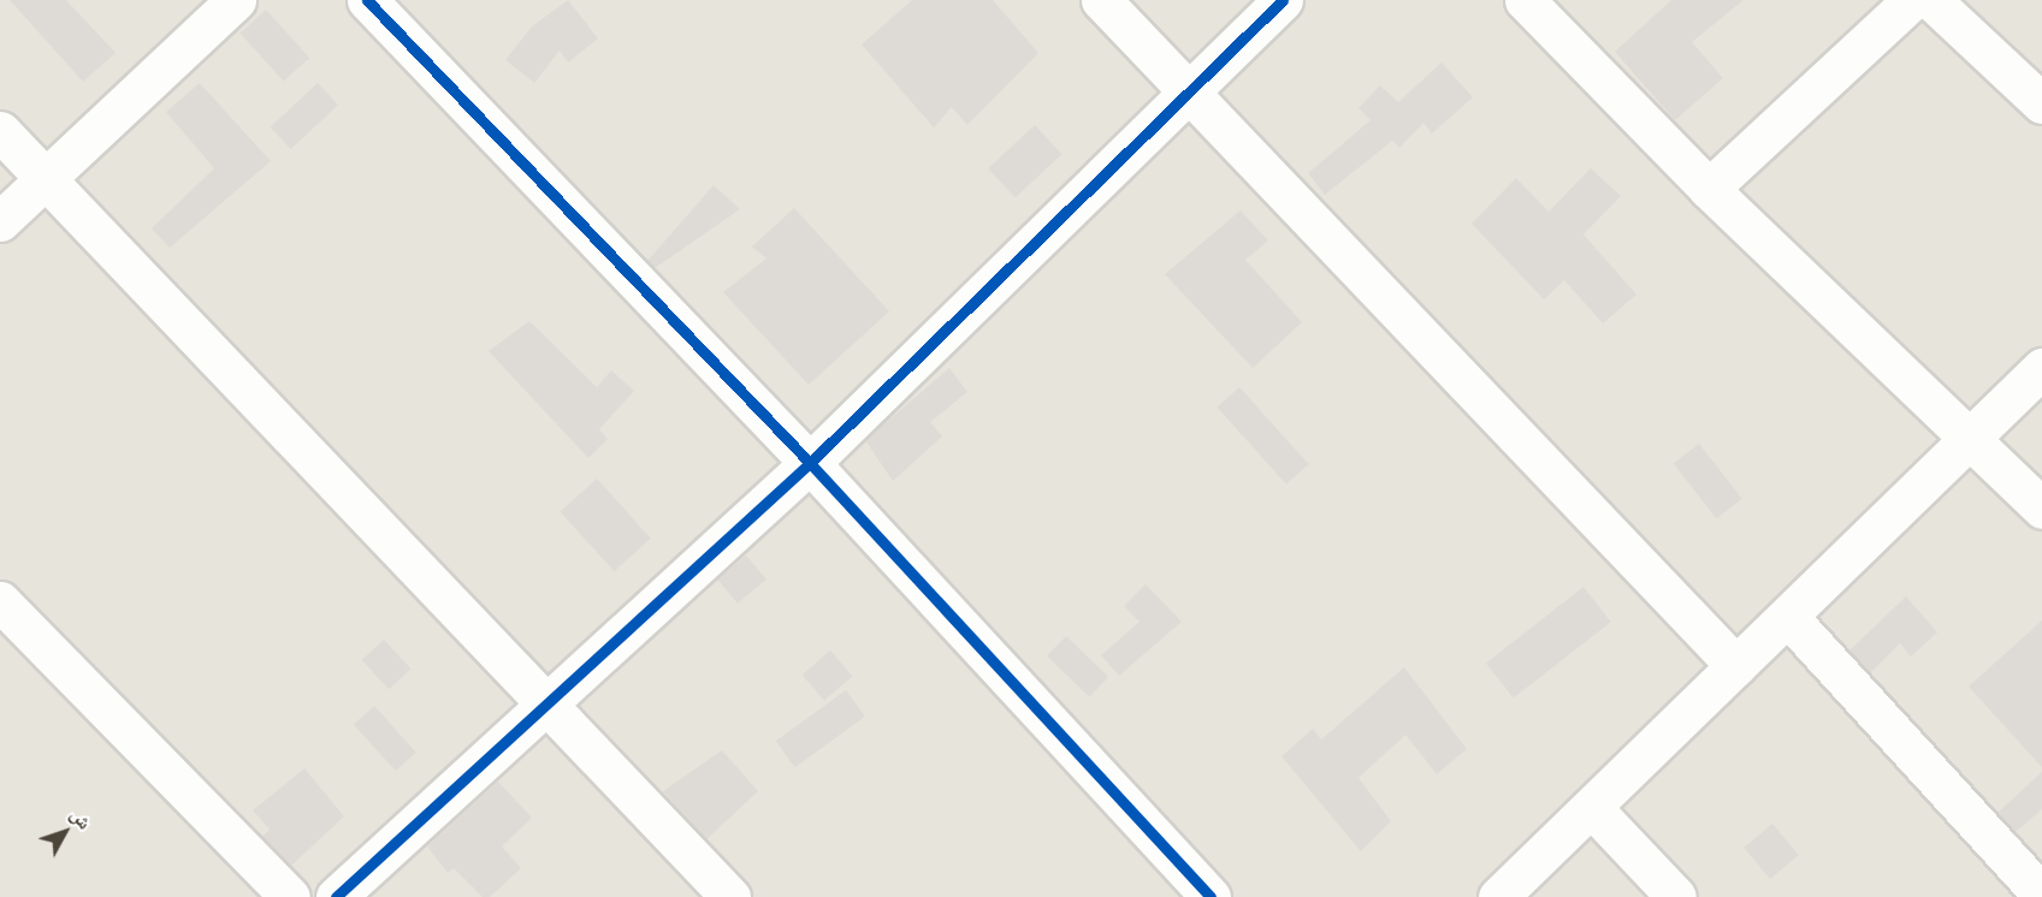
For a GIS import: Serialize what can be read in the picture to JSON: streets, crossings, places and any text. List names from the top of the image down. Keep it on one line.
{"north":"top right"}
